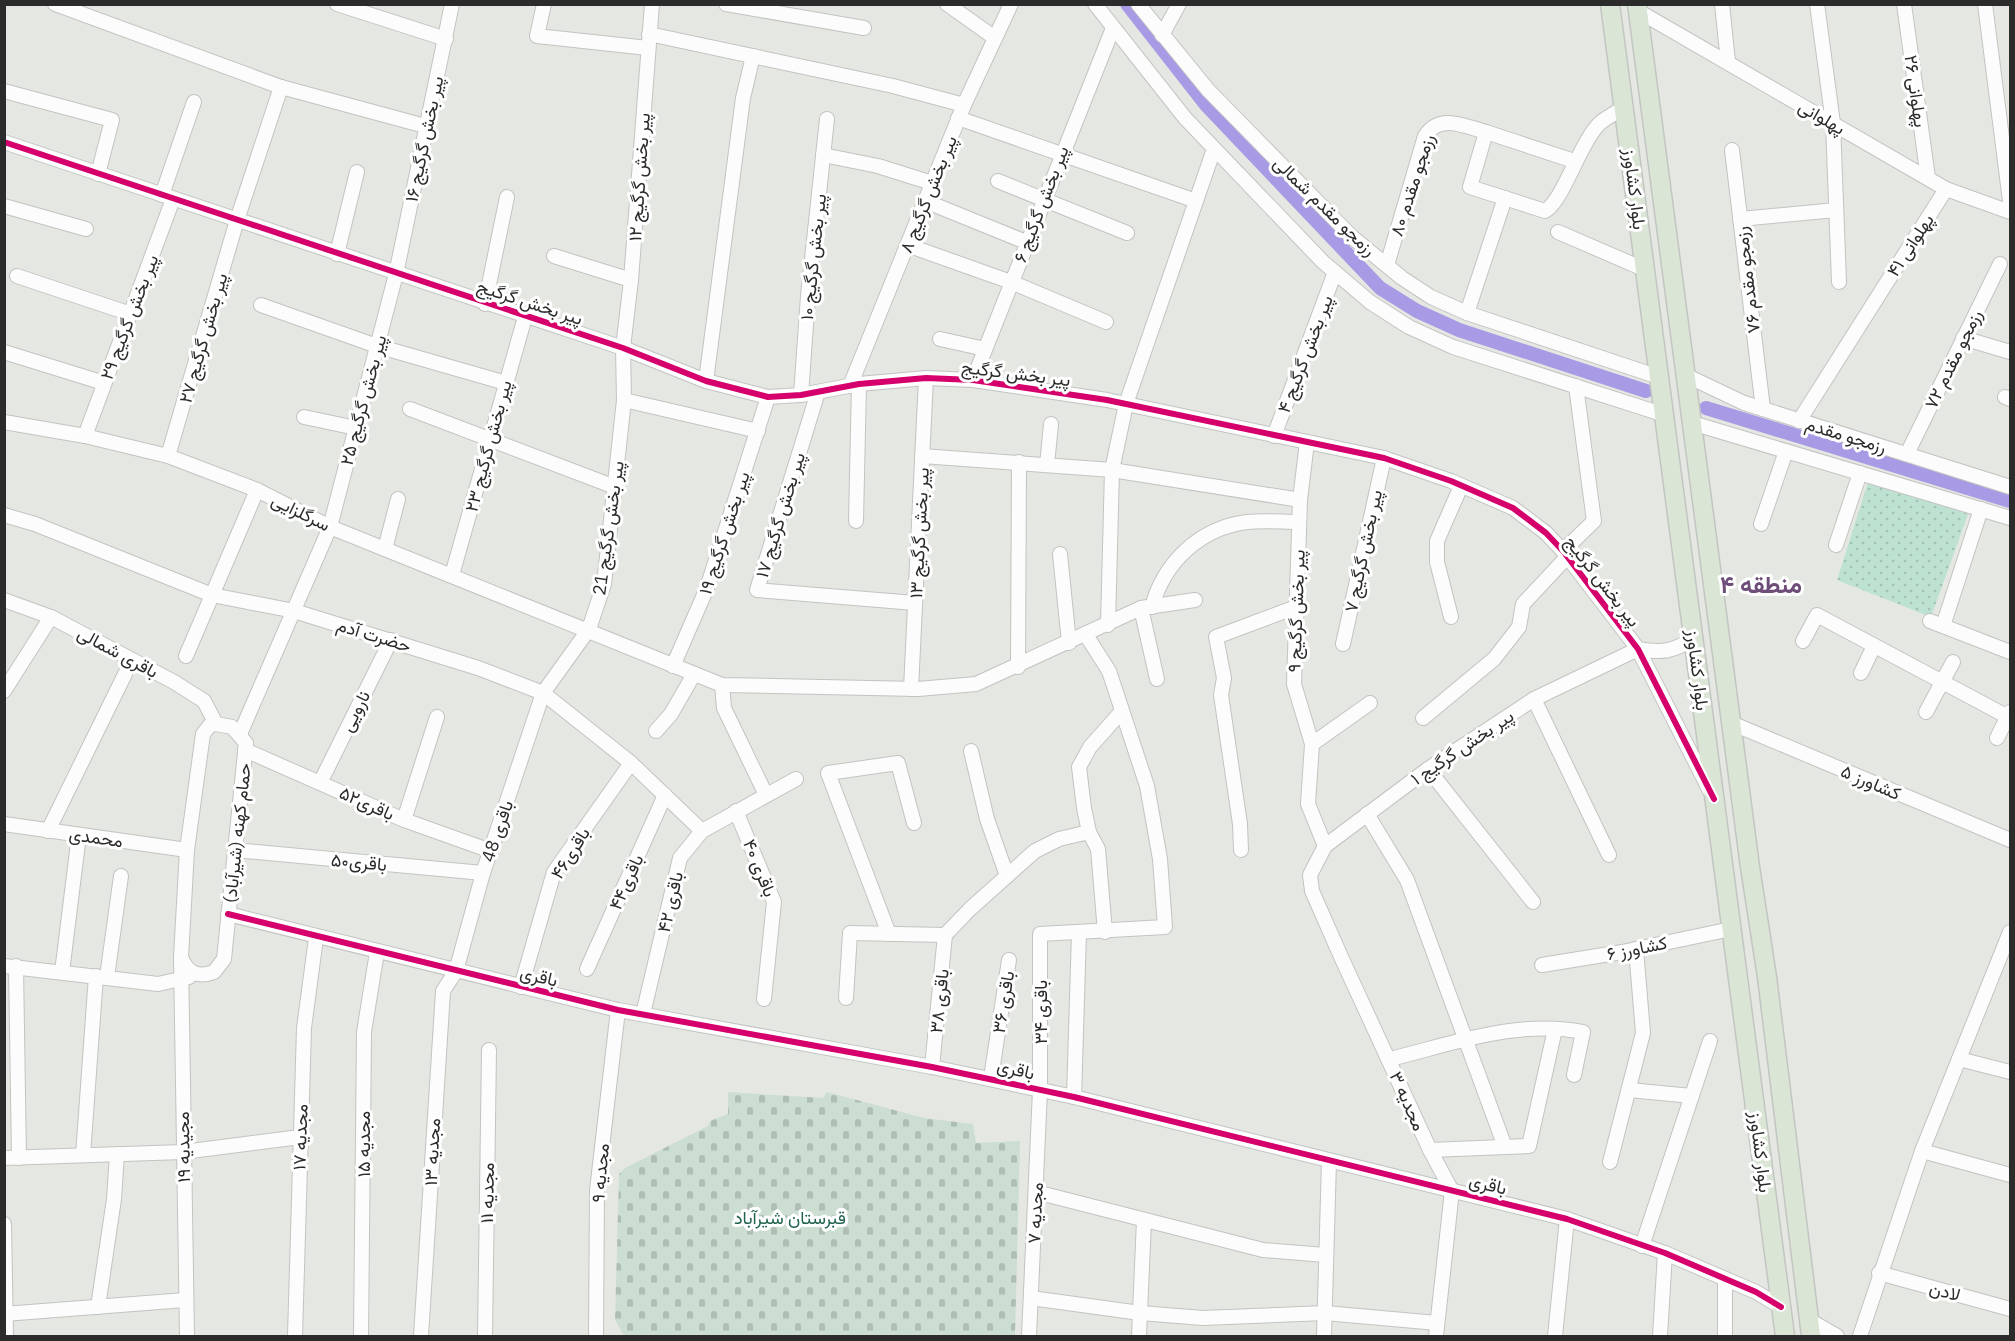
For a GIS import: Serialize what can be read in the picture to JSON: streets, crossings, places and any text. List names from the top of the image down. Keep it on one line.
{"streets":{"main road":["بلوار کشاورز"],"street":["پهلوانی ۲۶","پهلوانی","پیر بخش گرگیج ۱۶","پیر بخش گرگیج ۱۲","رزمجو مقدم ۸۰","پیر بخش گرگیج ۸","پیر بخش گرگیج ۶","رزمجو مقدم شمالی","پهلوانی ۴۱","پیر بخش گرگیج ۱۰","رزمجو مقدم ۷۶","پیر بخش گرگیج","پیر بخش گرگیج ۲۹","پیر بخش گرگیج ۲۷","پیر بخش گرگیج ۴","رزمجو مقدم ۷۲","پیر بخش گرگیج ۲۵","رزمجو مقدم","پیر بخش گرگیج ۲۳","سرگلزایی","پیر بخش گرگیج ۱۷","پیر بخش گرگیج 21","پیر بخش گرگیج ۱۹","پیر بخش گرگیج ۱۳","پیر بخش گرگیج ۷","پیر بخش گرگیج ۹","حضرت آدم","باقری شمالی","نارویی","پیر بخش گرگیج ۱","کشاورز ۵","باقری۵۲","باقری 48","حمام کهنه (شیرآباد)","محمدی","باقری۴۶","باقری۵۰","باقری ۴۰","باقری۴۴","باقری ۴۲","کشاورز ۶","باقری","باقری ۳۸","باقری ۳۶","باقری ۳۴","مجدیه ۳","مجدیه ۱۷","مجدیه ۱۵","مجیدیه ۱۹","مجدیه ۱۳","مجدیه ۹","مجدیه ۱۱","مجدیه ۷","لادن"]},"crossings":[["پهلوانی ۲۶","پهلوانی"],["پهلوانی","بلوار کشاورز"],["پهلوانی","پهلوانی ۴۱"],["پیر بخش گرگیج ۱۶","پیر بخش گرگیج"],["پیر بخش گرگیج ۱۶","پیر بخش گرگیج ۲۵"],["پیر بخش گرگیج ۱۲","پیر بخش گرگیج"],["پیر بخش گرگیج ۱۲","پیر بخش گرگیج 21"],["رزمجو مقدم ۸۰","رزمجو مقدم شمالی"],["بلوار کشاورز","رزمجو مقدم شمالی"],["بلوار کشاورز","پیر بخش گرگیج"],["بلوار کشاورز","رزمجو مقدم"],["بلوار کشاورز","کشاورز ۵"],["بلوار کشاورز","کشاورز ۶"],["بلوار کشاورز","باقری"],["پیر بخش گرگیج ۸","پیر بخش گرگیج"],["پیر بخش گرگیج ۶","پیر بخش گرگیج"],["پهلوانی ۴۱","رزمجو مقدم"],["پیر بخش گرگیج ۱۰","پیر بخش گرگیج"],["رزمجو مقدم ۷۶","رزمجو مقدم"],["پیر بخش گرگیج","پیر بخش گرگیج ۲۹"],["پیر بخش گرگیج","پیر بخش گرگیج ۲۷"],["پیر بخش گرگیج","پیر بخش گرگیج ۴"],["پیر بخش گرگیج","پیر بخش گرگیج ۲۵"],["پیر بخش گرگیج","پیر بخش گرگیج ۲۳"],["پیر بخش گرگیج","پیر بخش گرگیج ۱۷"],["پیر بخش گرگیج","پیر بخش گرگیج 21"],["پیر بخش گرگیج","پیر بخش گرگیج ۱۹"],["پیر بخش گرگیج","پیر بخش گرگیج ۱۳"],["پیر بخش گرگیج","پیر بخش گرگیج ۷"],["پیر بخش گرگیج","پیر بخش گرگیج ۹"],["پیر بخش گرگیج","پیر بخش گرگیج ۱"],["پیر بخش گرگیج ۲۹","سرگلزایی"],["پیر بخش گرگیج ۲۷","سرگلزایی"],["رزمجو مقدم ۷۲","رزمجو مقدم"],["پیر بخش گرگیج ۲۵","سرگلزایی"],["پیر بخش گرگیج ۲۵","حضرت آدم"],["پیر بخش گرگیج ۲۵","حمام کهنه (شیرآباد)"],["پیر بخش گرگیج ۲۳","سرگلزایی"],["سرگلزایی","پیر بخش گرگیج 21"],["سرگلزایی","پیر بخش گرگیج ۱۹"],["پیر بخش گرگیج ۱۷","پیر بخش گرگیج ۱۳"],["پیر بخش گرگیج 21","حضرت آدم"],["پیر بخش گرگیج 21","باقری 48"],["پیر بخش گرگیج ۹","پیر بخش گرگیج ۱"],["حضرت آدم","نارویی"],["حضرت آدم","باقری 48"],["حضرت آدم","باقری۴۶"],["حضرت آدم","باقری۴۴"],["حضرت آدم","باقری ۴۲"],["نارویی","باقری۵۲"],["پیر بخش گرگیج ۱","مجدیه ۳"],["باقری۵۲","باقری 48"],["باقری۵۲","حمام کهنه (شیرآباد)"],["باقری 48","باقری۵۰"],["باقری 48","باقری"],["باقری 48","مجدیه ۱۳"],["حمام کهنه (شیرآباد)","باقری۵۰"],["حمام کهنه (شیرآباد)","باقری"],["حمام کهنه (شیرآباد)","مجیدیه ۱۹"],["باقری۴۶","باقری"],["باقری ۴۰","باقری ۴۲"],["باقری ۴۲","باقری"],["باقری","باقری ۳۸"],["باقری","باقری ۳۶"],["باقری","باقری ۳۴"],["باقری","مجدیه ۳"],["باقری","مجدیه ۱۷"],["باقری","مجدیه ۱۵"],["باقری","مجدیه ۱۳"],["باقری","مجدیه ۹"],["باقری","مجدیه ۷"],["باقری ۳۴","مجدیه ۷"]],"districts":["منطقه ۴"],"parks":["قبرستان شیرآباد"]}
